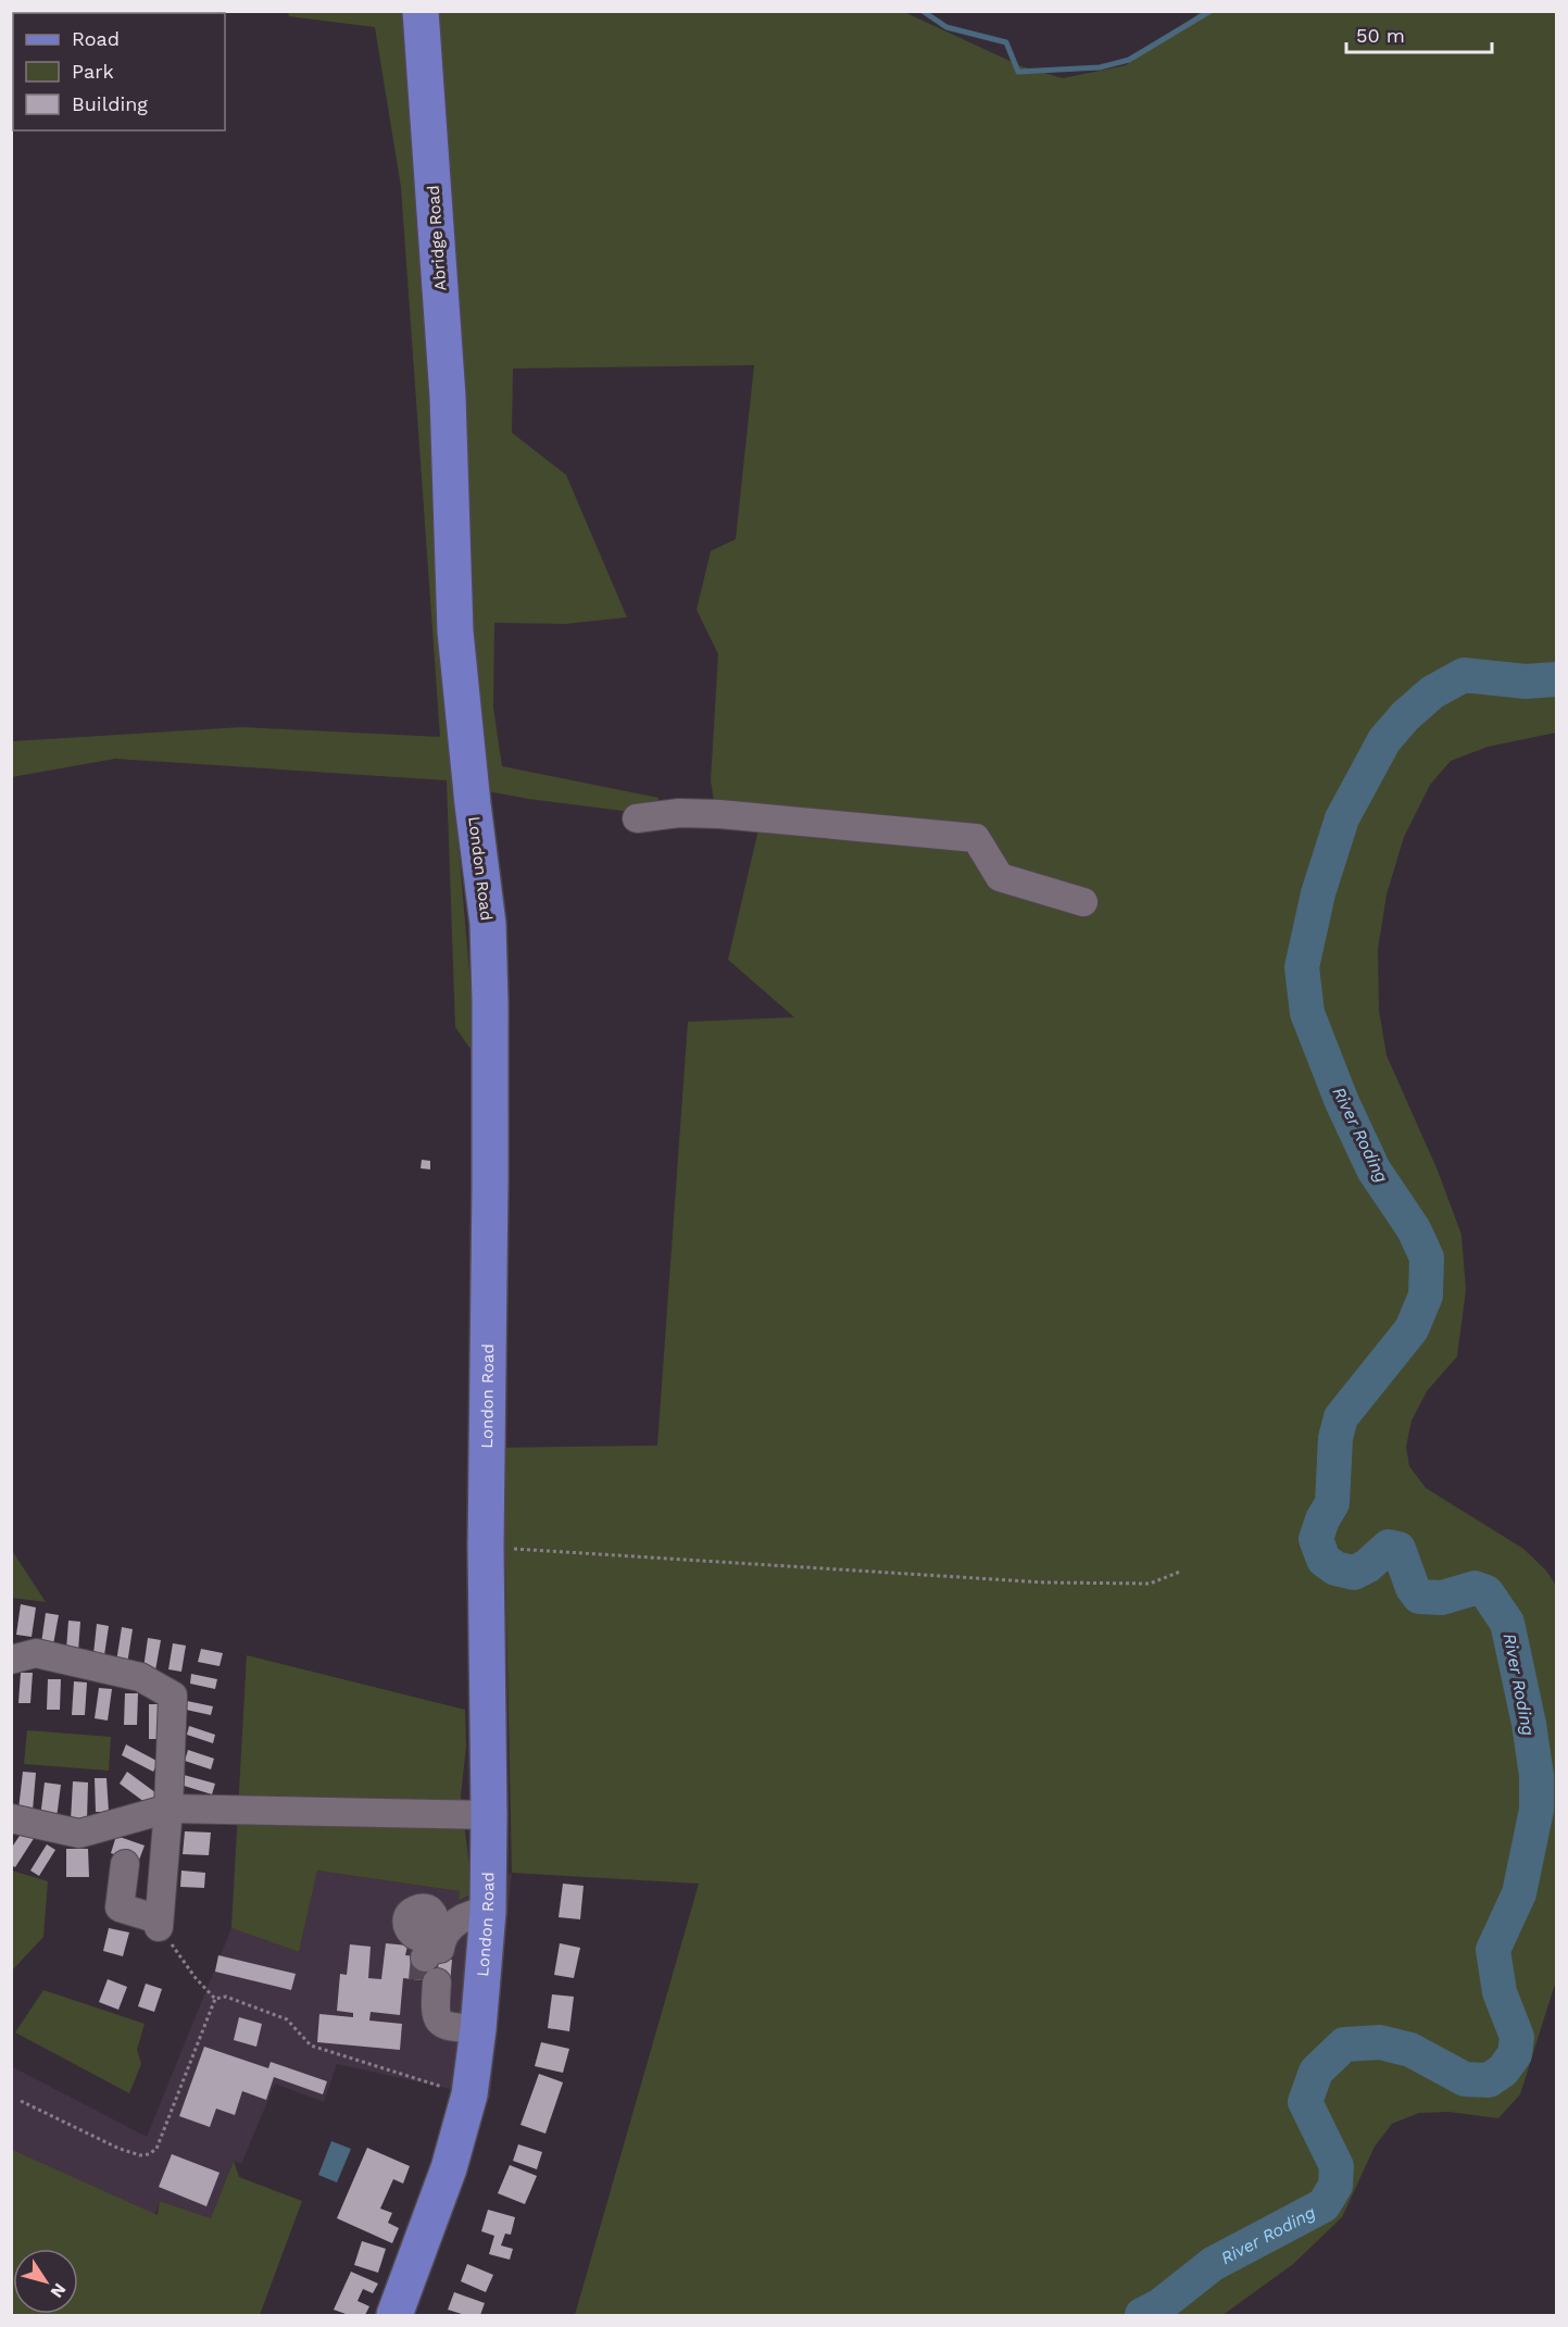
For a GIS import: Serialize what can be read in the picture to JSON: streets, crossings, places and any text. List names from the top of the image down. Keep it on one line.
{"streets":{"main road":["Abridge Road","London Road"]},"crossings":[["Abridge Road","London Road"]],"water":["River Roding"],"legend":["Road","Park","Building"],"scale_bar":"50 m","north":"bottom right"}
